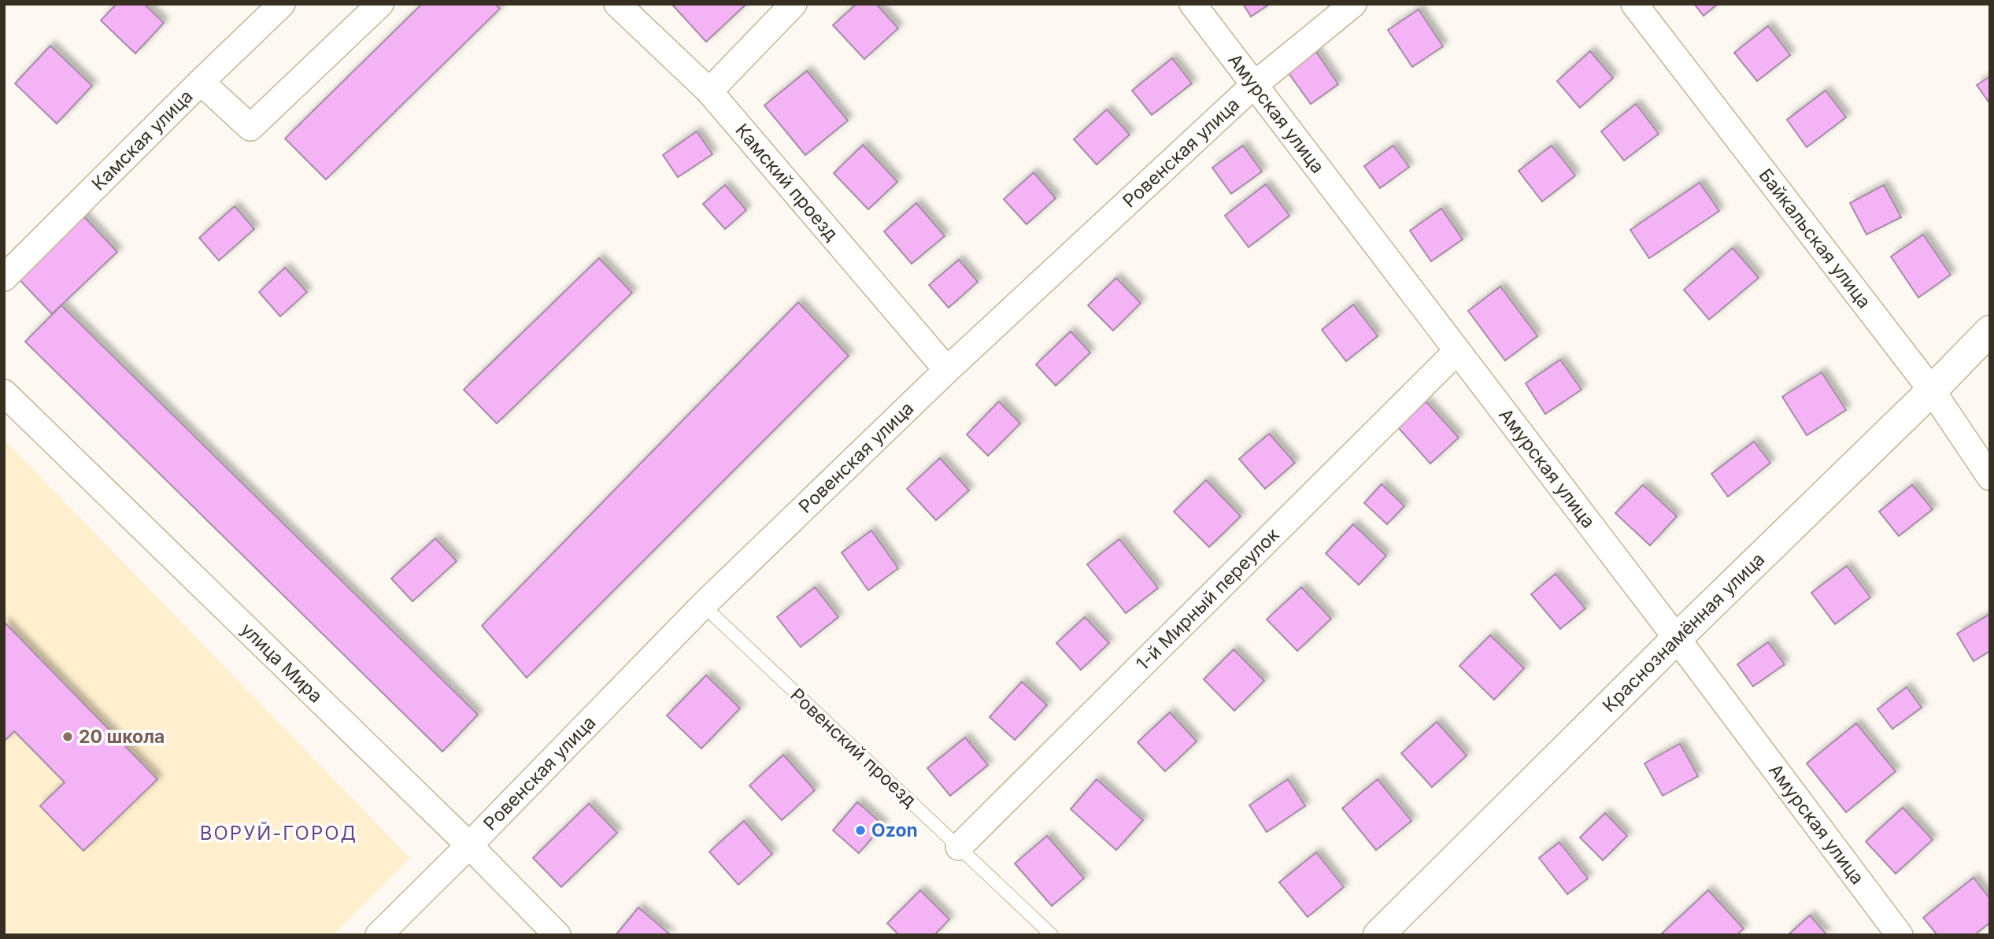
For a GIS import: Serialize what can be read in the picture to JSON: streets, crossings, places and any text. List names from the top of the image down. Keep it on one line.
{"streets":{"street":["Амурская улица","Камская улица","Ровенская улица","Камский проезд","Байкальская улица","1-й Мирный переулок","Краснознамённая улица","улица Мира"],"lane":["Ровенский проезд"]},"crossings":[["Амурская улица","Ровенская улица"],["Амурская улица","1-й Мирный переулок"],["Амурская улица","Краснознамённая улица"],["Ровенская улица","Камский проезд"],["Ровенская улица","улица Мира"],["Ровенская улица","Ровенский проезд"],["Байкальская улица","Краснознамённая улица"],["1-й Мирный переулок","Ровенский проезд"]],"districts":["ВОРУЙ-ГОРОД"],"places":["20 школа","Ozon"]}
